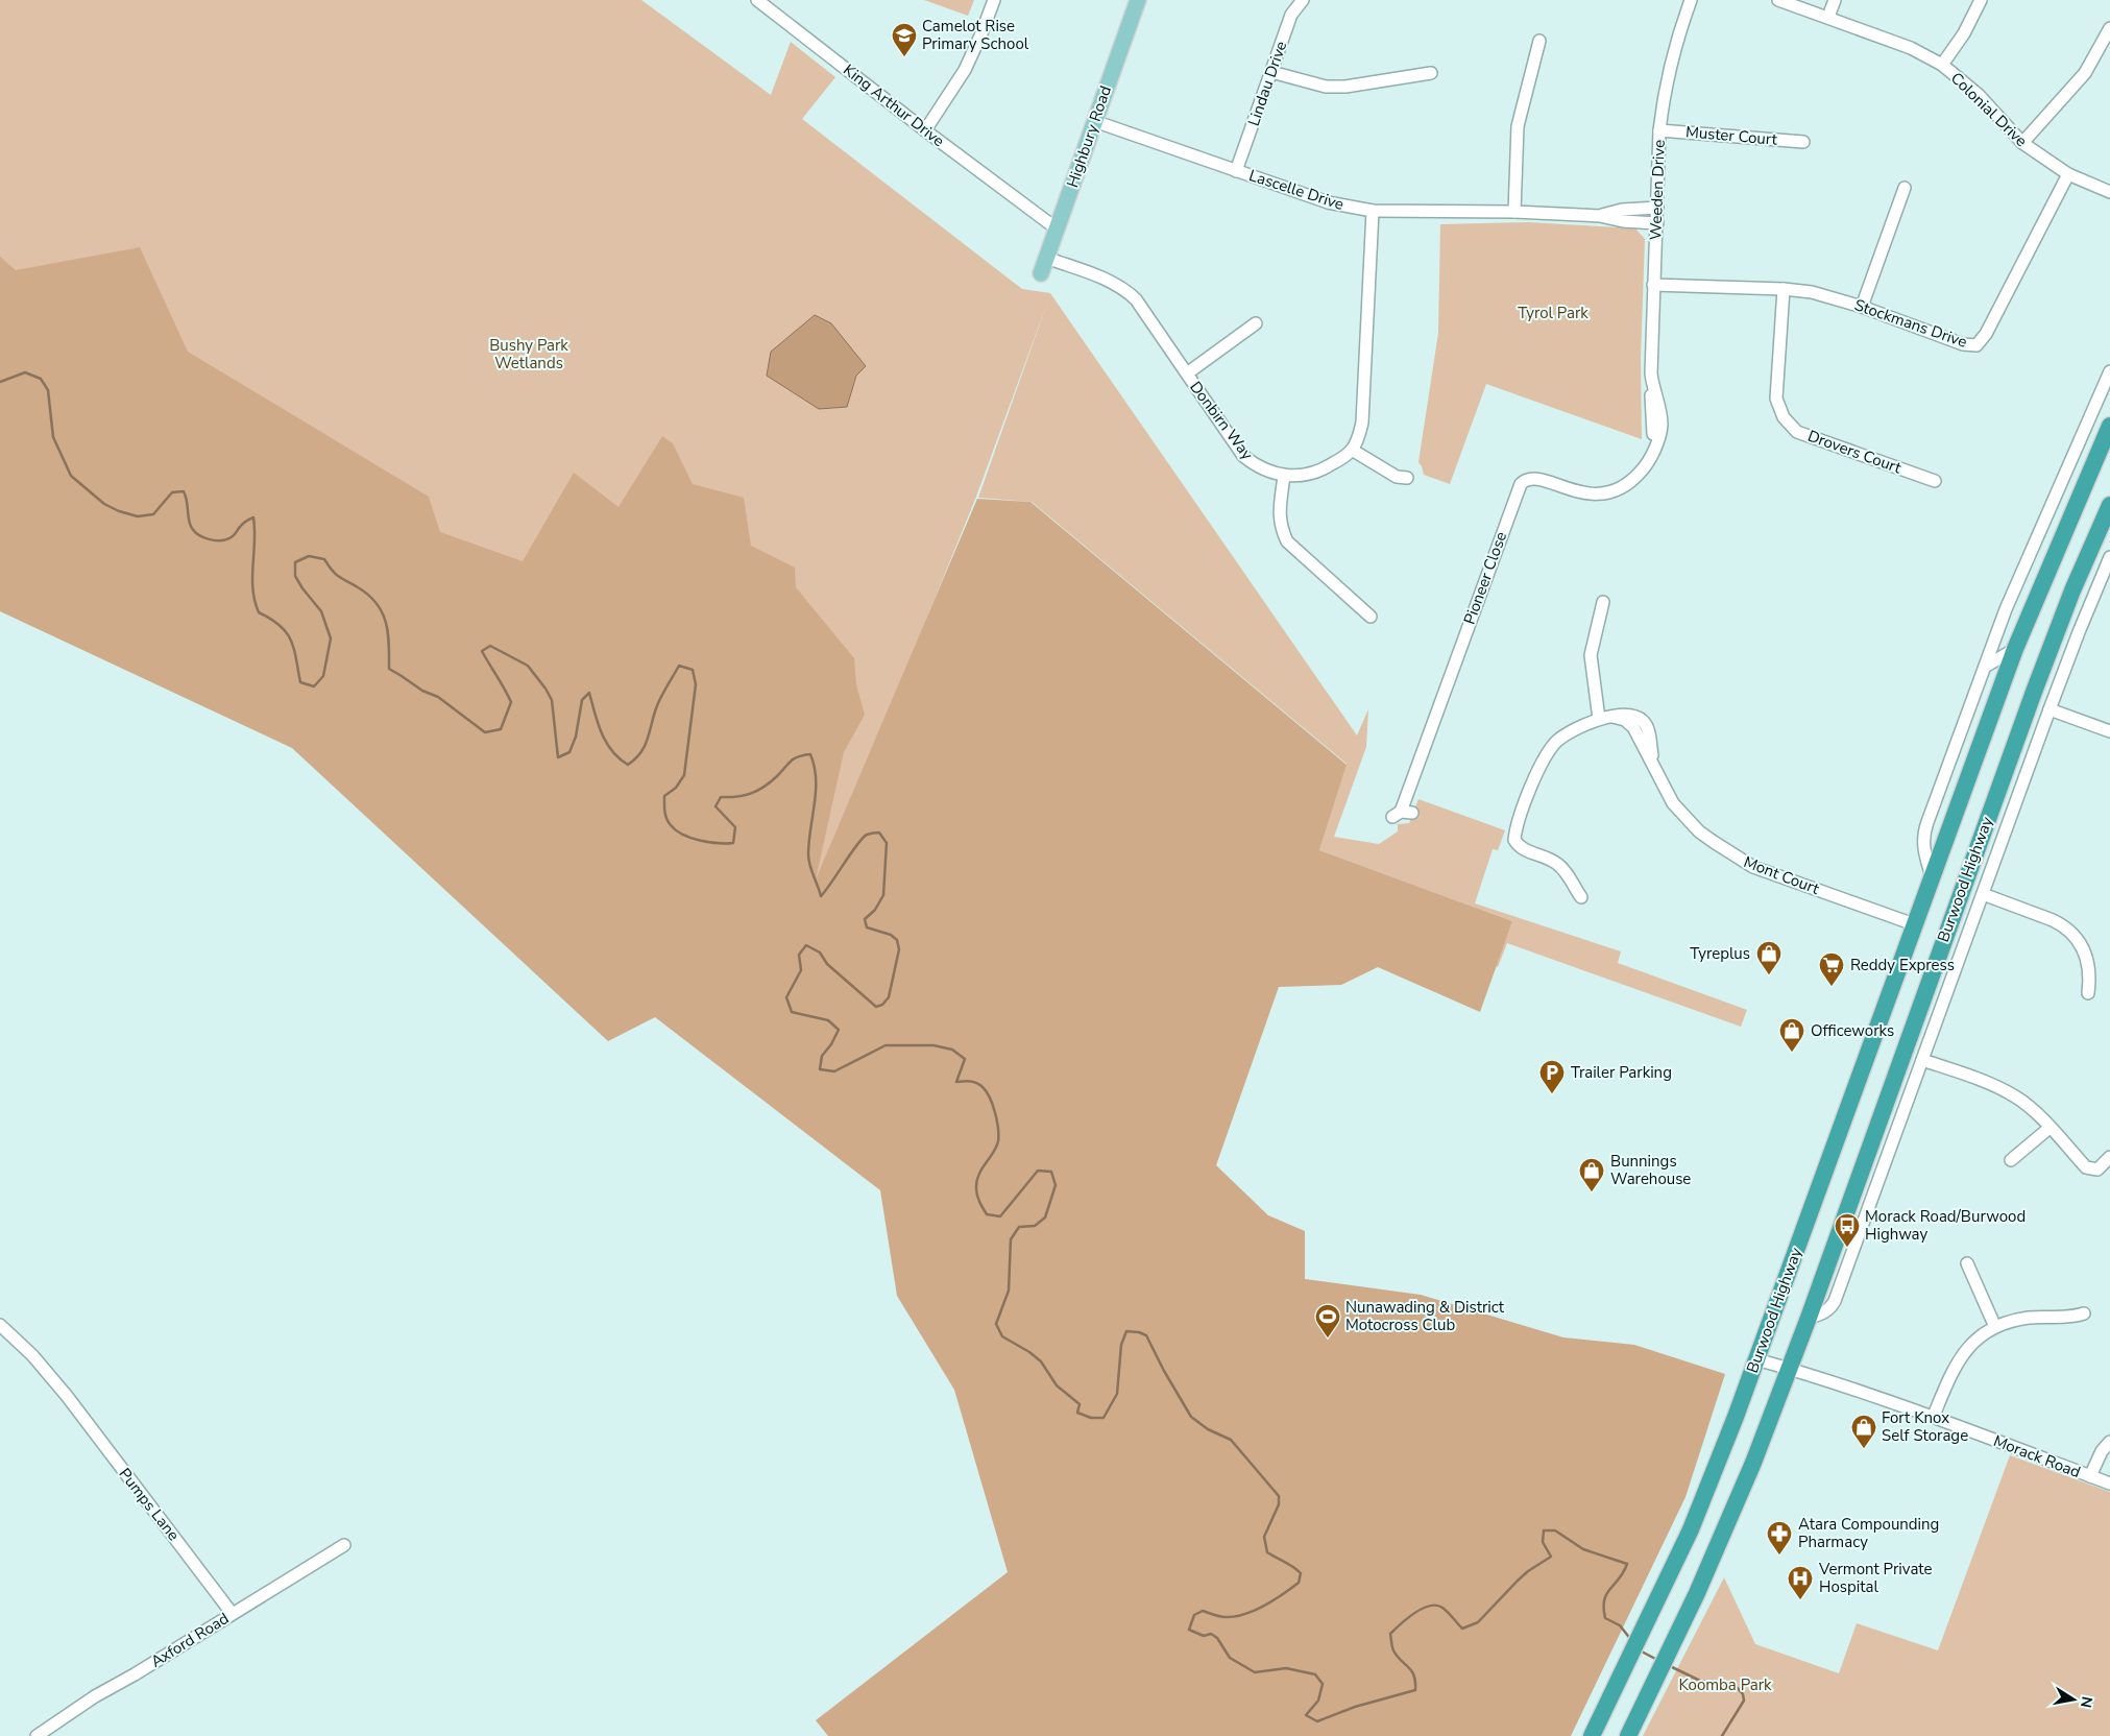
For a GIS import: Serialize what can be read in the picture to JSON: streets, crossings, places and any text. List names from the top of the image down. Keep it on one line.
{"streets":{"highway":["Burwood Highway"],"main road":["Highbury Road"],"street":["Lindau Drive","King Arthur Drive","Colonial Drive","Muster Court","Lascelle Drive","Weeden Drive","Stockmans Drive","Donbirn Way","Drovers Court","Pioneer Close","Mont Court","Morack Road","Pumps Lane","Axford Road"]},"crossings":[["Lindau Drive","Lascelle Drive"],["King Arthur Drive","Highbury Road"],["Colonial Drive","Stockmans Drive"],["Muster Court","Weeden Drive"],["Highbury Road","Lascelle Drive"],["Highbury Road","Donbirn Way"],["Lascelle Drive","Weeden Drive"],["Weeden Drive","Stockmans Drive"],["Weeden Drive","Pioneer Close"],["Stockmans Drive","Drovers Court"],["Mont Court","Burwood Highway"],["Burwood Highway","Morack Road"],["Pumps Lane","Axford Road"]],"parks":["Tyrol Park","Bushy Park Wetlands","Koomba Park"],"places":{"school or university":["Camelot Rise Primary School"],"shop":["Tyreplus","Officeworks","Bunnings Warehouse","Fort Knox Self Storage"],"supermarket":["Reddy Express"],"parking":["Trailer Parking"],"bus stop":["Morack Road/Burwood Highway"],"sports":["Nunawading & District Motocross Club"],"pharmacy":["Atara Compounding Pharmacy"],"hospital":["Vermont Private Hospital"]},"north":"right"}
